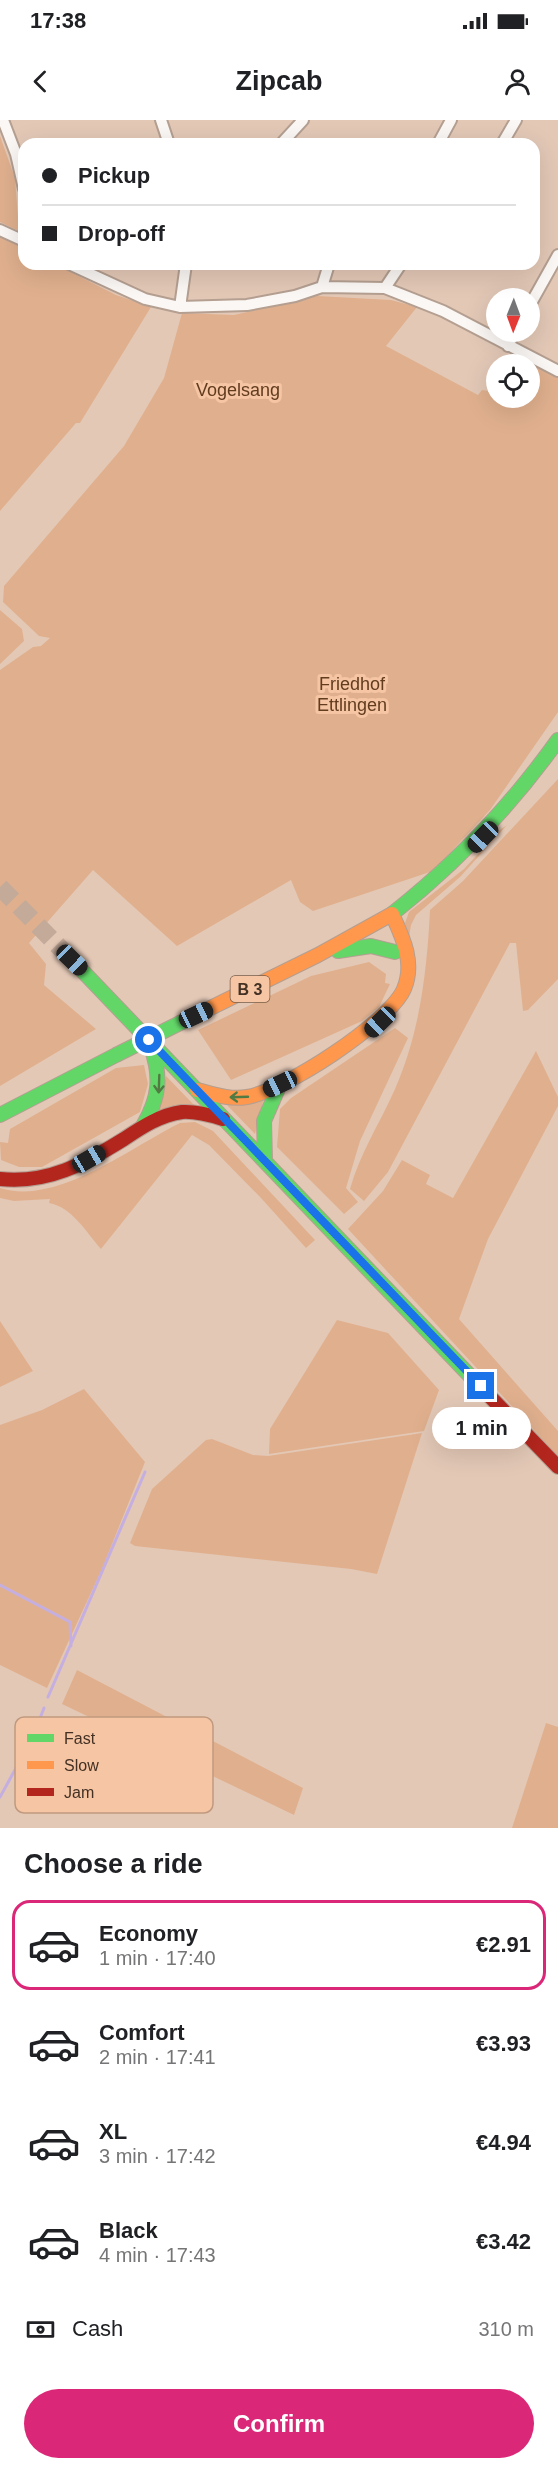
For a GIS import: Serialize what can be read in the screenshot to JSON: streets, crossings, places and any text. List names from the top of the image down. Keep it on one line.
{"streets":{"main road":["B 3"]},"parks":["Vogelsang","Friedhof Ettlingen"],"legend":["Fast","Slow","Jam"],"north":"bottom","page":{"status":"17:38","header":"Zipcab","banner":["Pickup","Drop-off"],"bubble":"1 min","heading":"Choose a ride","list":[{"name":"Economy","note":"1 min · 17:40","value":"€2.91"},{"name":"Comfort","note":"2 min · 17:41","value":"€3.93"},{"name":"XL","note":"3 min · 17:42","value":"€4.94"},{"name":"Black","note":"4 min · 17:43","value":"€3.42"}],"pay":["Cash","310 m"],"buttons":"Confirm"}}
